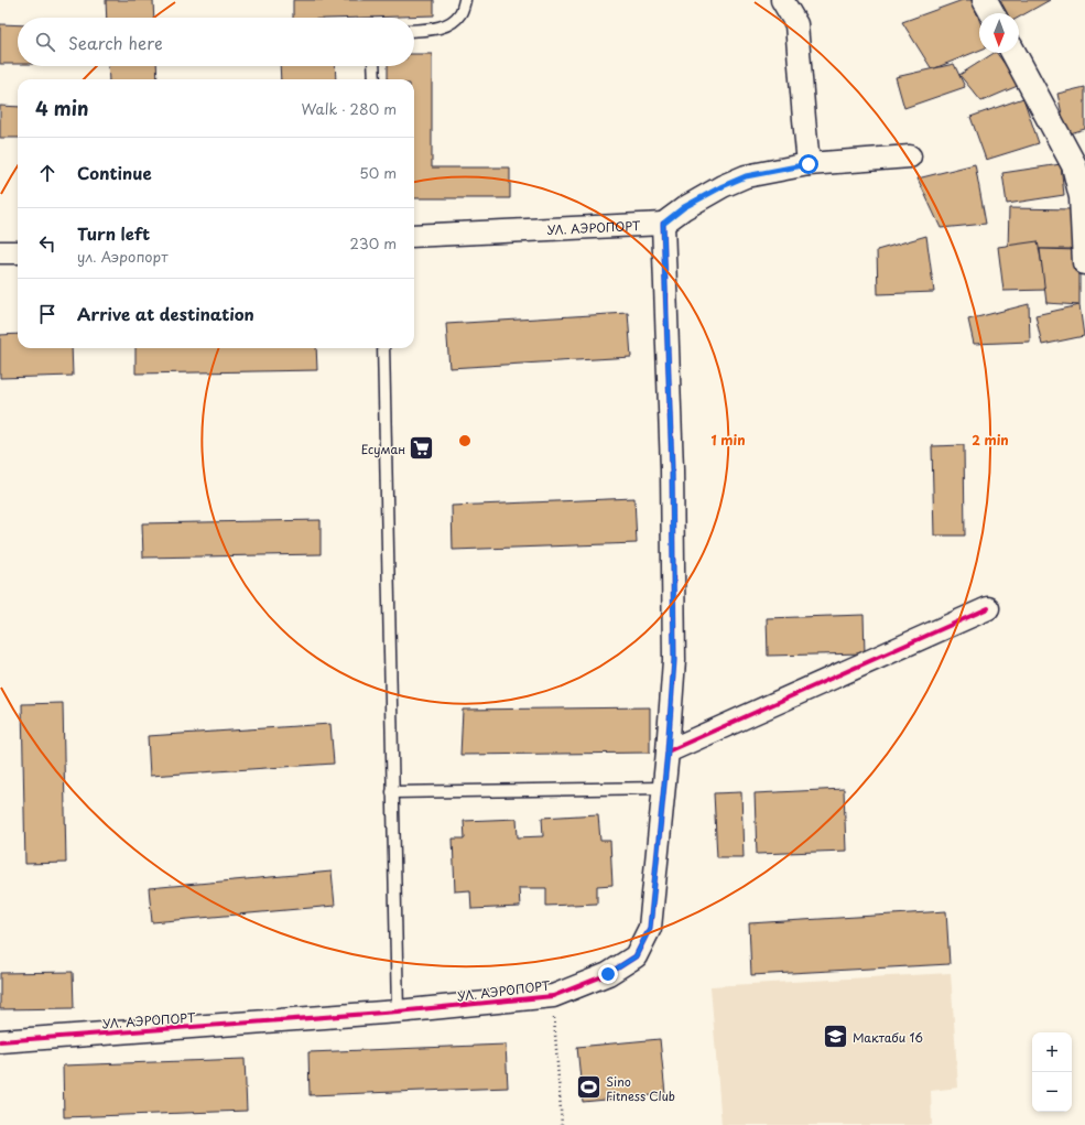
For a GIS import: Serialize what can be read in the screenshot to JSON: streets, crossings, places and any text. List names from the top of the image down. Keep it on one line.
{"streets":{"street":["УЛ. АЭРОПОРТ"]},"places":{"supermarket":["Есуман"],"school or university":["Мактаби 16"],"sports":["Sino Fitness Club"]},"north":"bottom","page":{"search":"Search here","heading":["4 min","Walk · 280 m"],"list":[["Continue","50 m"],["Turn left","ул. Аэропорт","230 m"],"Arrive at destination"],"map_buttons":["+","−"]},"rings":["1 min","2 min"]}
